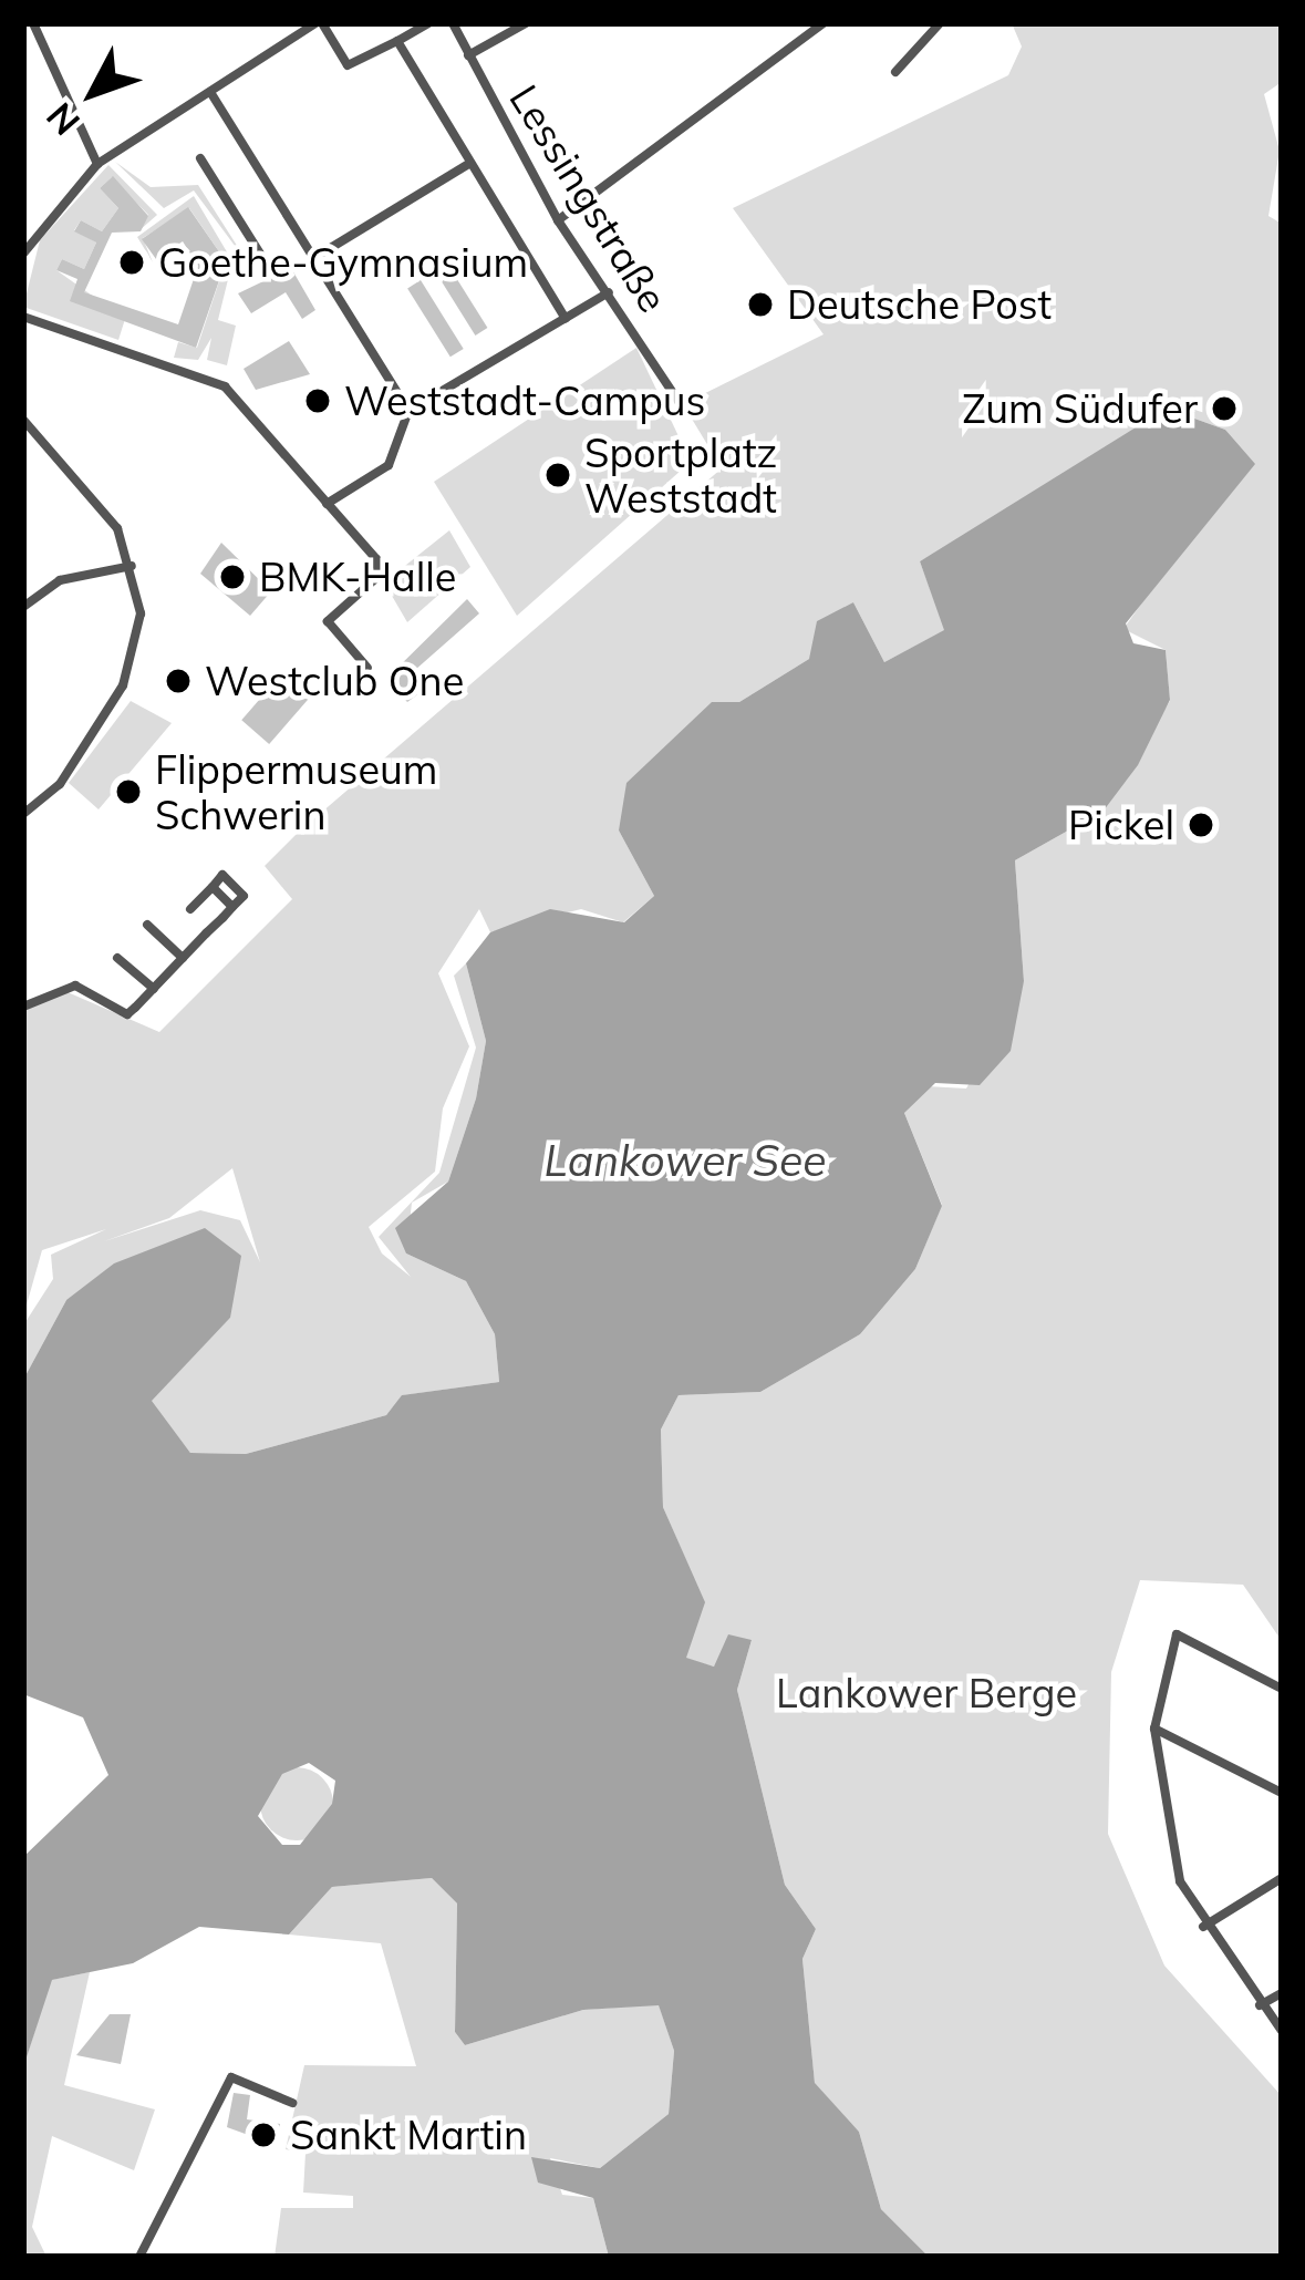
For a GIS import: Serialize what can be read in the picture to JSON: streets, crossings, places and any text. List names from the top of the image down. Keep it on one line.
{"streets":{"street":["Lessingstraße"]},"water":["Lankower See"],"parks":["Lankower Berge"],"places":["Goethe-Gymnasium","Deutsche Post","Weststadt-Campus","Zum Südufer","Sportplatz Weststadt","BMK-Halle","Westclub One","Flippermuseum Schwerin","Pickel","Sankt Martin"],"north":"bottom left"}
